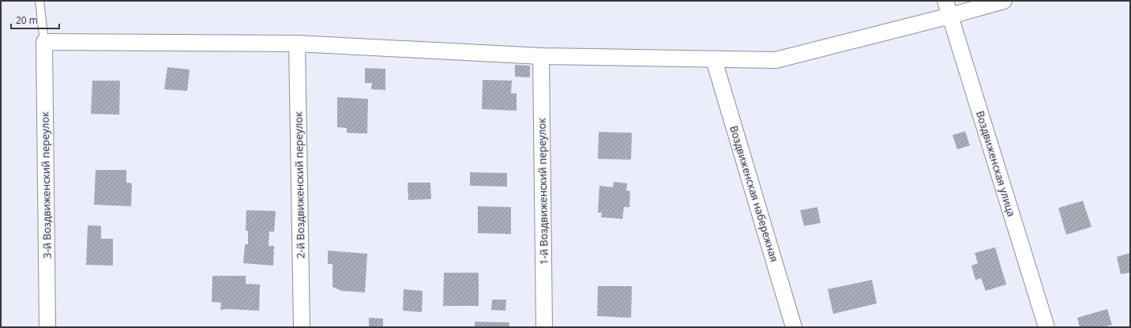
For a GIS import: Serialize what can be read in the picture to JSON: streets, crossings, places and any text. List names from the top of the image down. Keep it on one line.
{"streets":{"street":["Воздвиженская улица","3-й Воздвиженский переулок","2-й Воздвиженский переулок","1-й Воздвиженский переулок","Воздвиженская набережная"]},"scale_bar":"20 m"}
